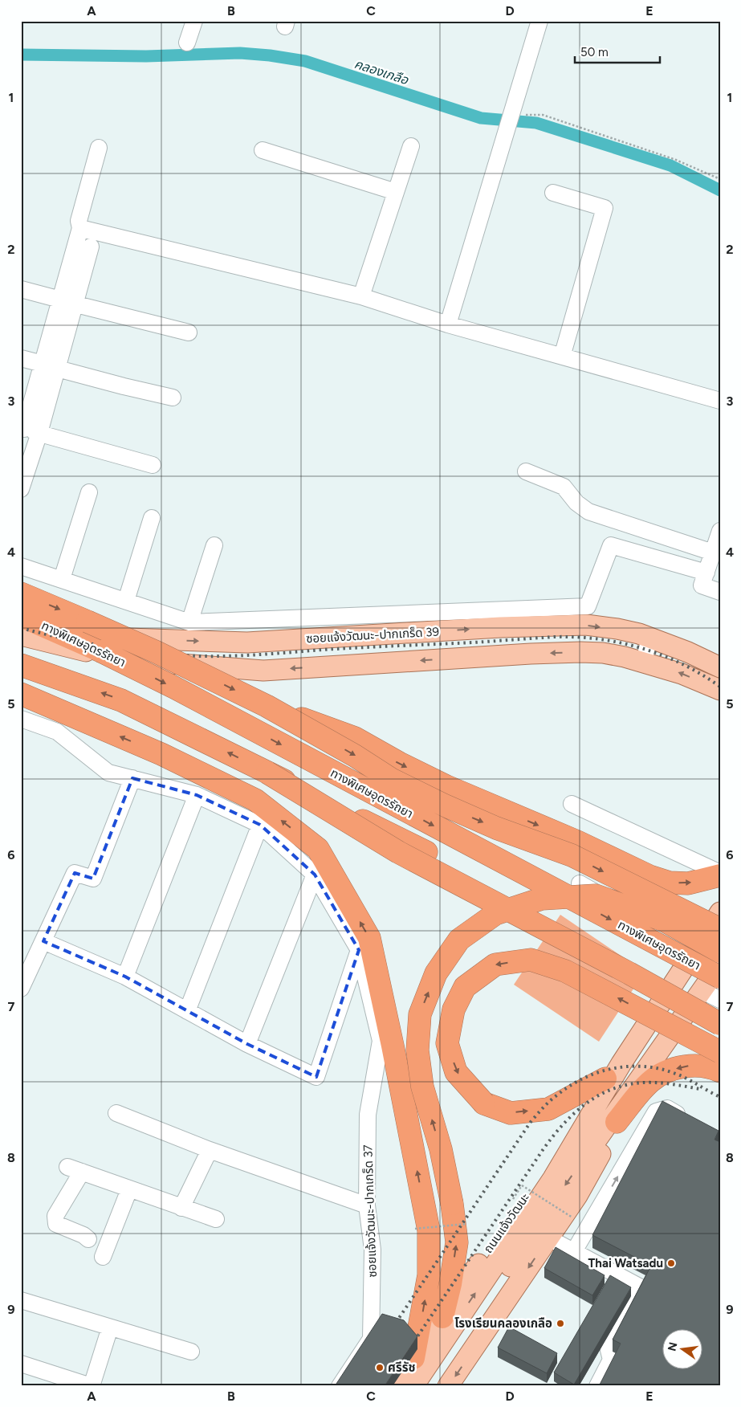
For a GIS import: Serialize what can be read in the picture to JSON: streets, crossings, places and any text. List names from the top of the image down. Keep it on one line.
{"streets":{"highway":["ทางพิเศษอุดรรัถยา"],"main road":["ซอยแจ้งวัฒนะ-ปากเกร็ด 39","ถนนแจ้งวัฒนะ"],"street":["ซอยแจ้งวัฒนะ-ปากเกร็ด 37"]},"crossings":[["ซอยแจ้งวัฒนะ-ปากเกร็ด 39","ทางพิเศษอุดรรัถยา"]],"water":["คลองเกลือ"],"places":["Thai Watsadu","โรงเรียนคลองเกลือ","ศรีรัช"],"scale_bar":"50 m","north":"left","grid":{"columns":["A","B","C","D","E"],"rows":["1","2","3","4","5","6","7","8","9"]}}
